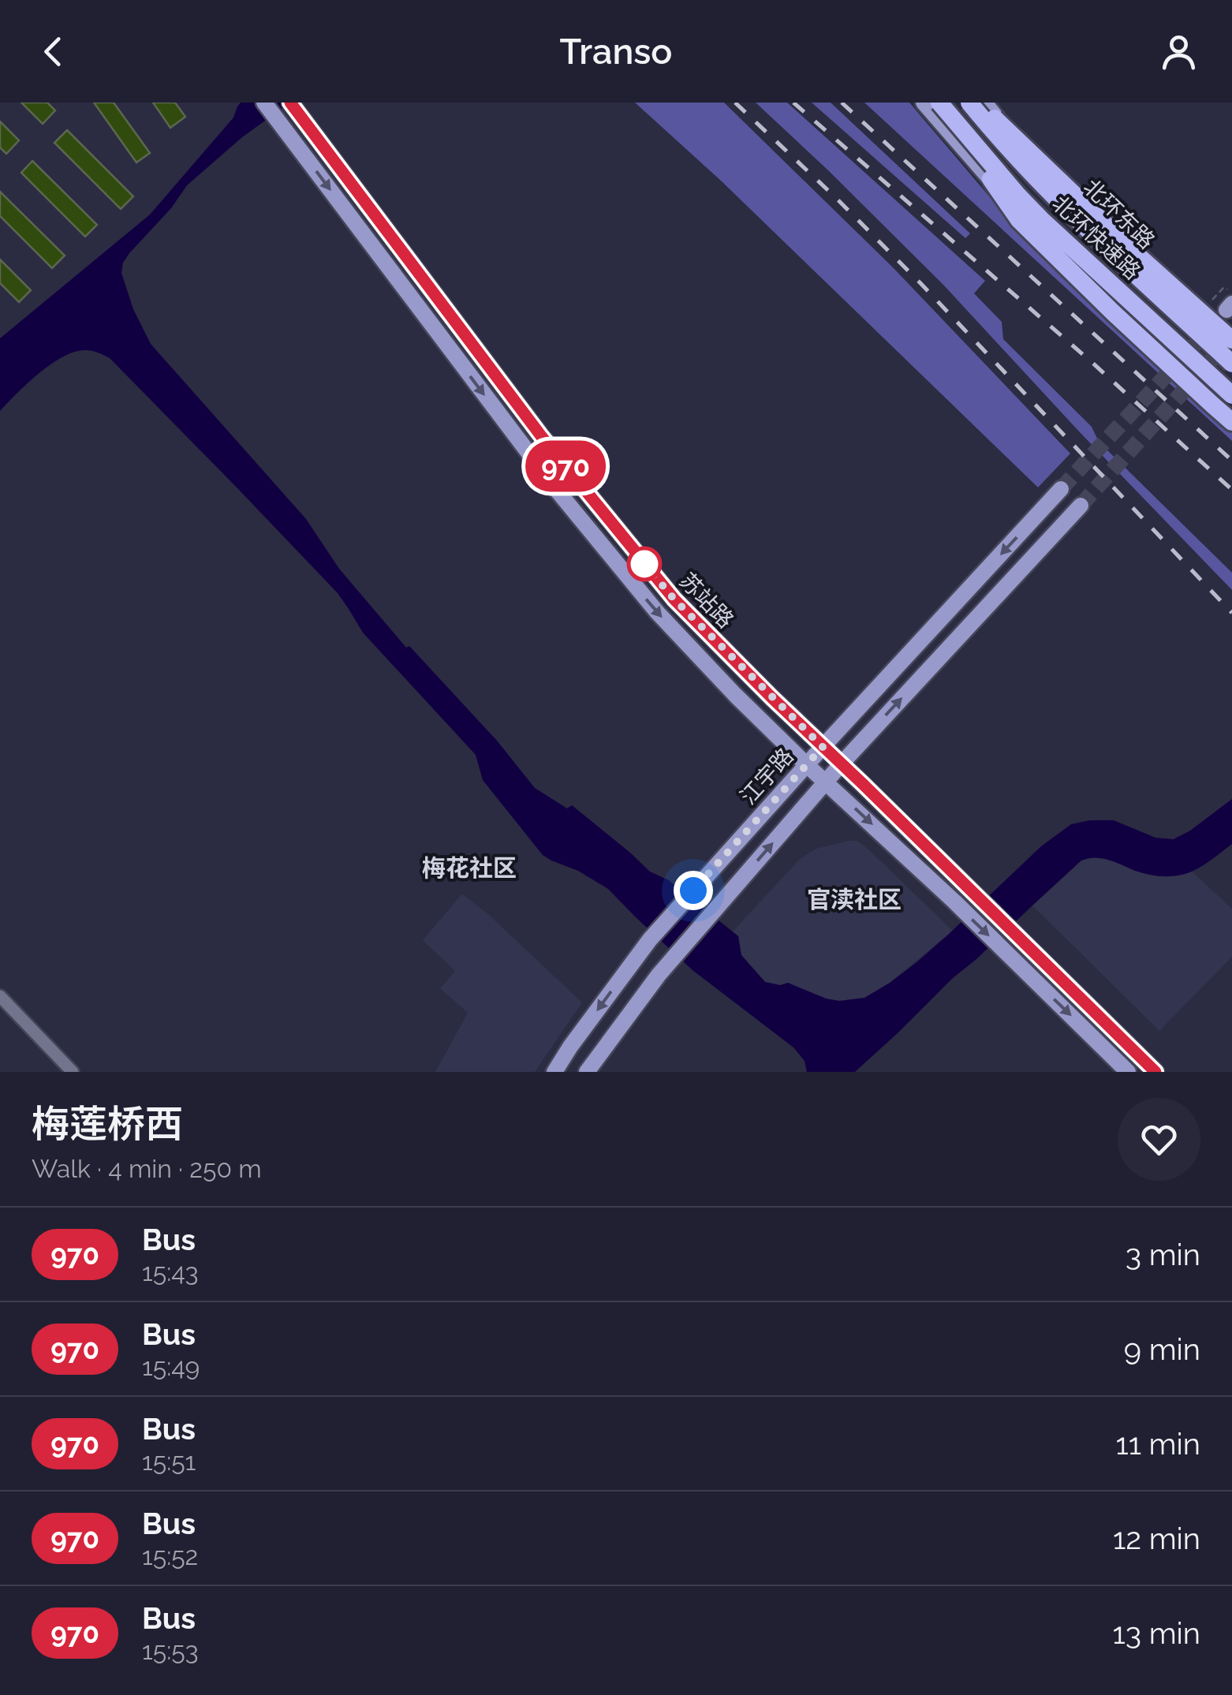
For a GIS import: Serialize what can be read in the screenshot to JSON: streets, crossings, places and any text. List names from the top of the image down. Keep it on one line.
{"streets":{"highway":["北环快速路"],"main road":["北环东路","苏站路","江宇路"]},"crossings":[["苏站路","江宇路"]],"districts":["梅花社区","官渎社区"],"lines":["bus line 970"],"page":{"header":"Transo","on_map":"970","heading":["梅莲桥西","Walk · 4 min · 250 m"],"list":[{"mark":"970","name":"Bus","note":"15:43","value":"3 min"},{"mark":"970","name":"Bus","note":"15:49","value":"9 min"},{"mark":"970","name":"Bus","note":"15:51","value":"11 min"},{"mark":"970","name":"Bus","note":"15:52","value":"12 min"},{"mark":"970","name":"Bus","note":"15:53","value":"13 min"}]}}
